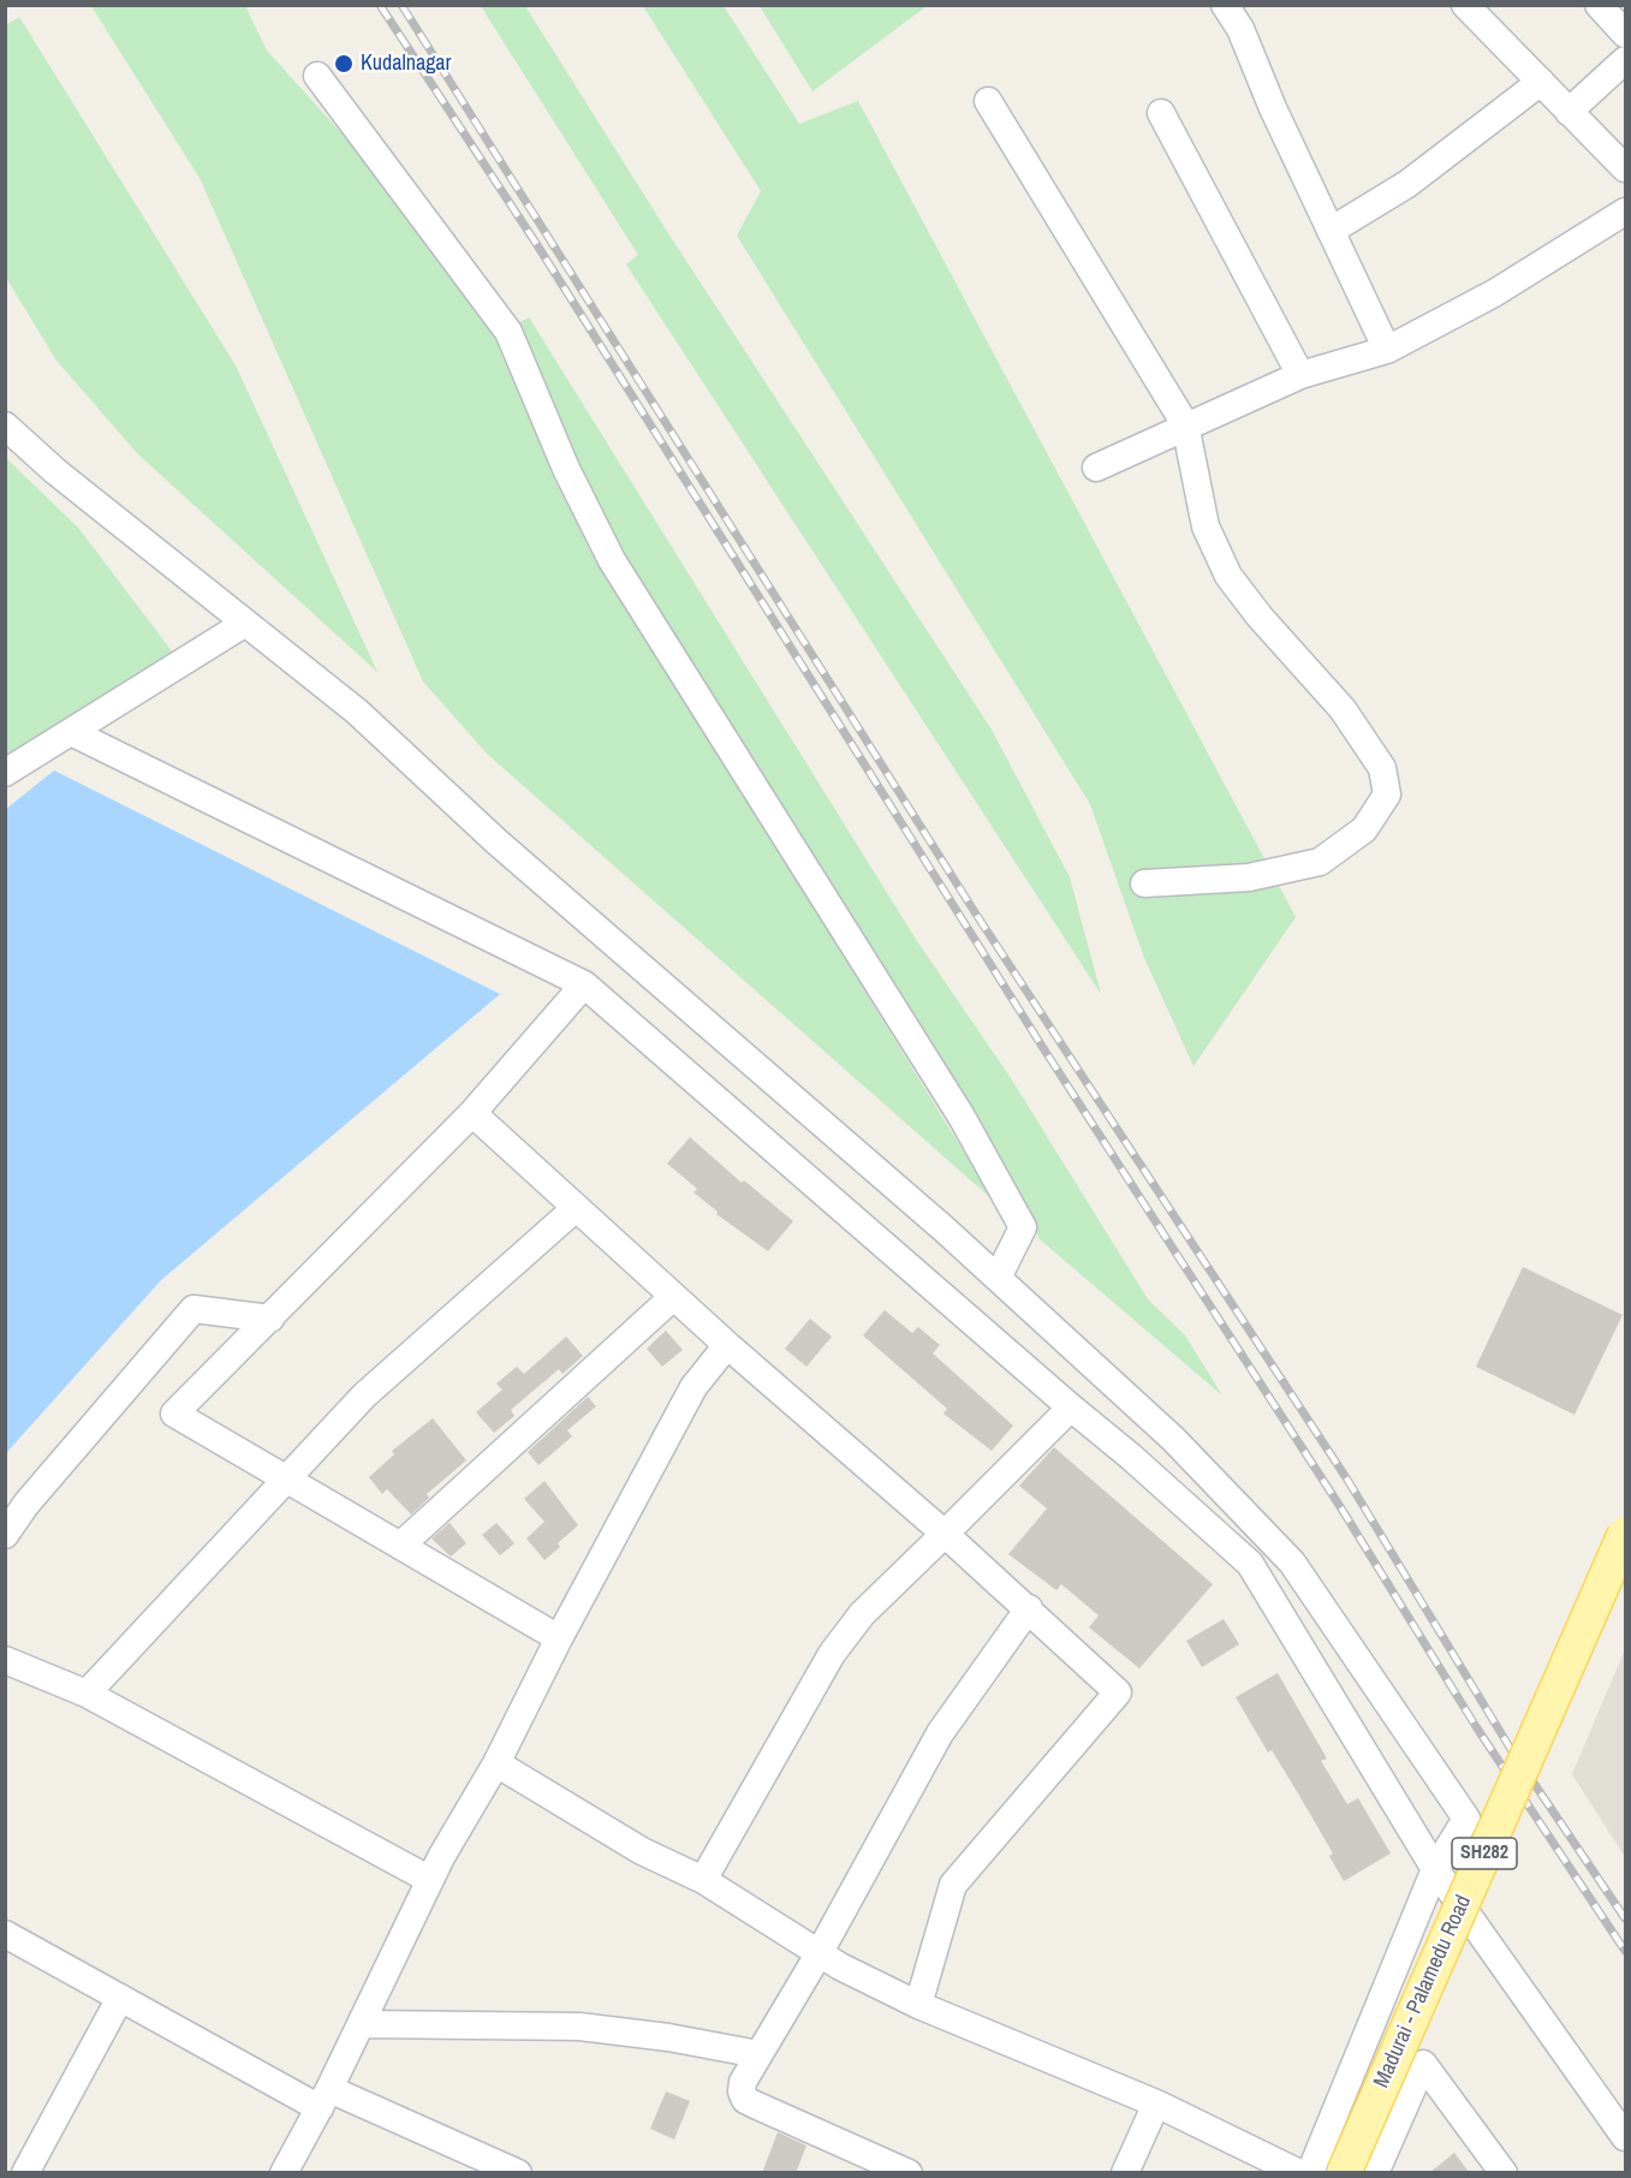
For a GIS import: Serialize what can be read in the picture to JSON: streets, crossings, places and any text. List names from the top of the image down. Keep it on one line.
{"streets":{"main road":["SH282","Madurai - Palamedu Road"]},"places":["Kudalnagar"]}
